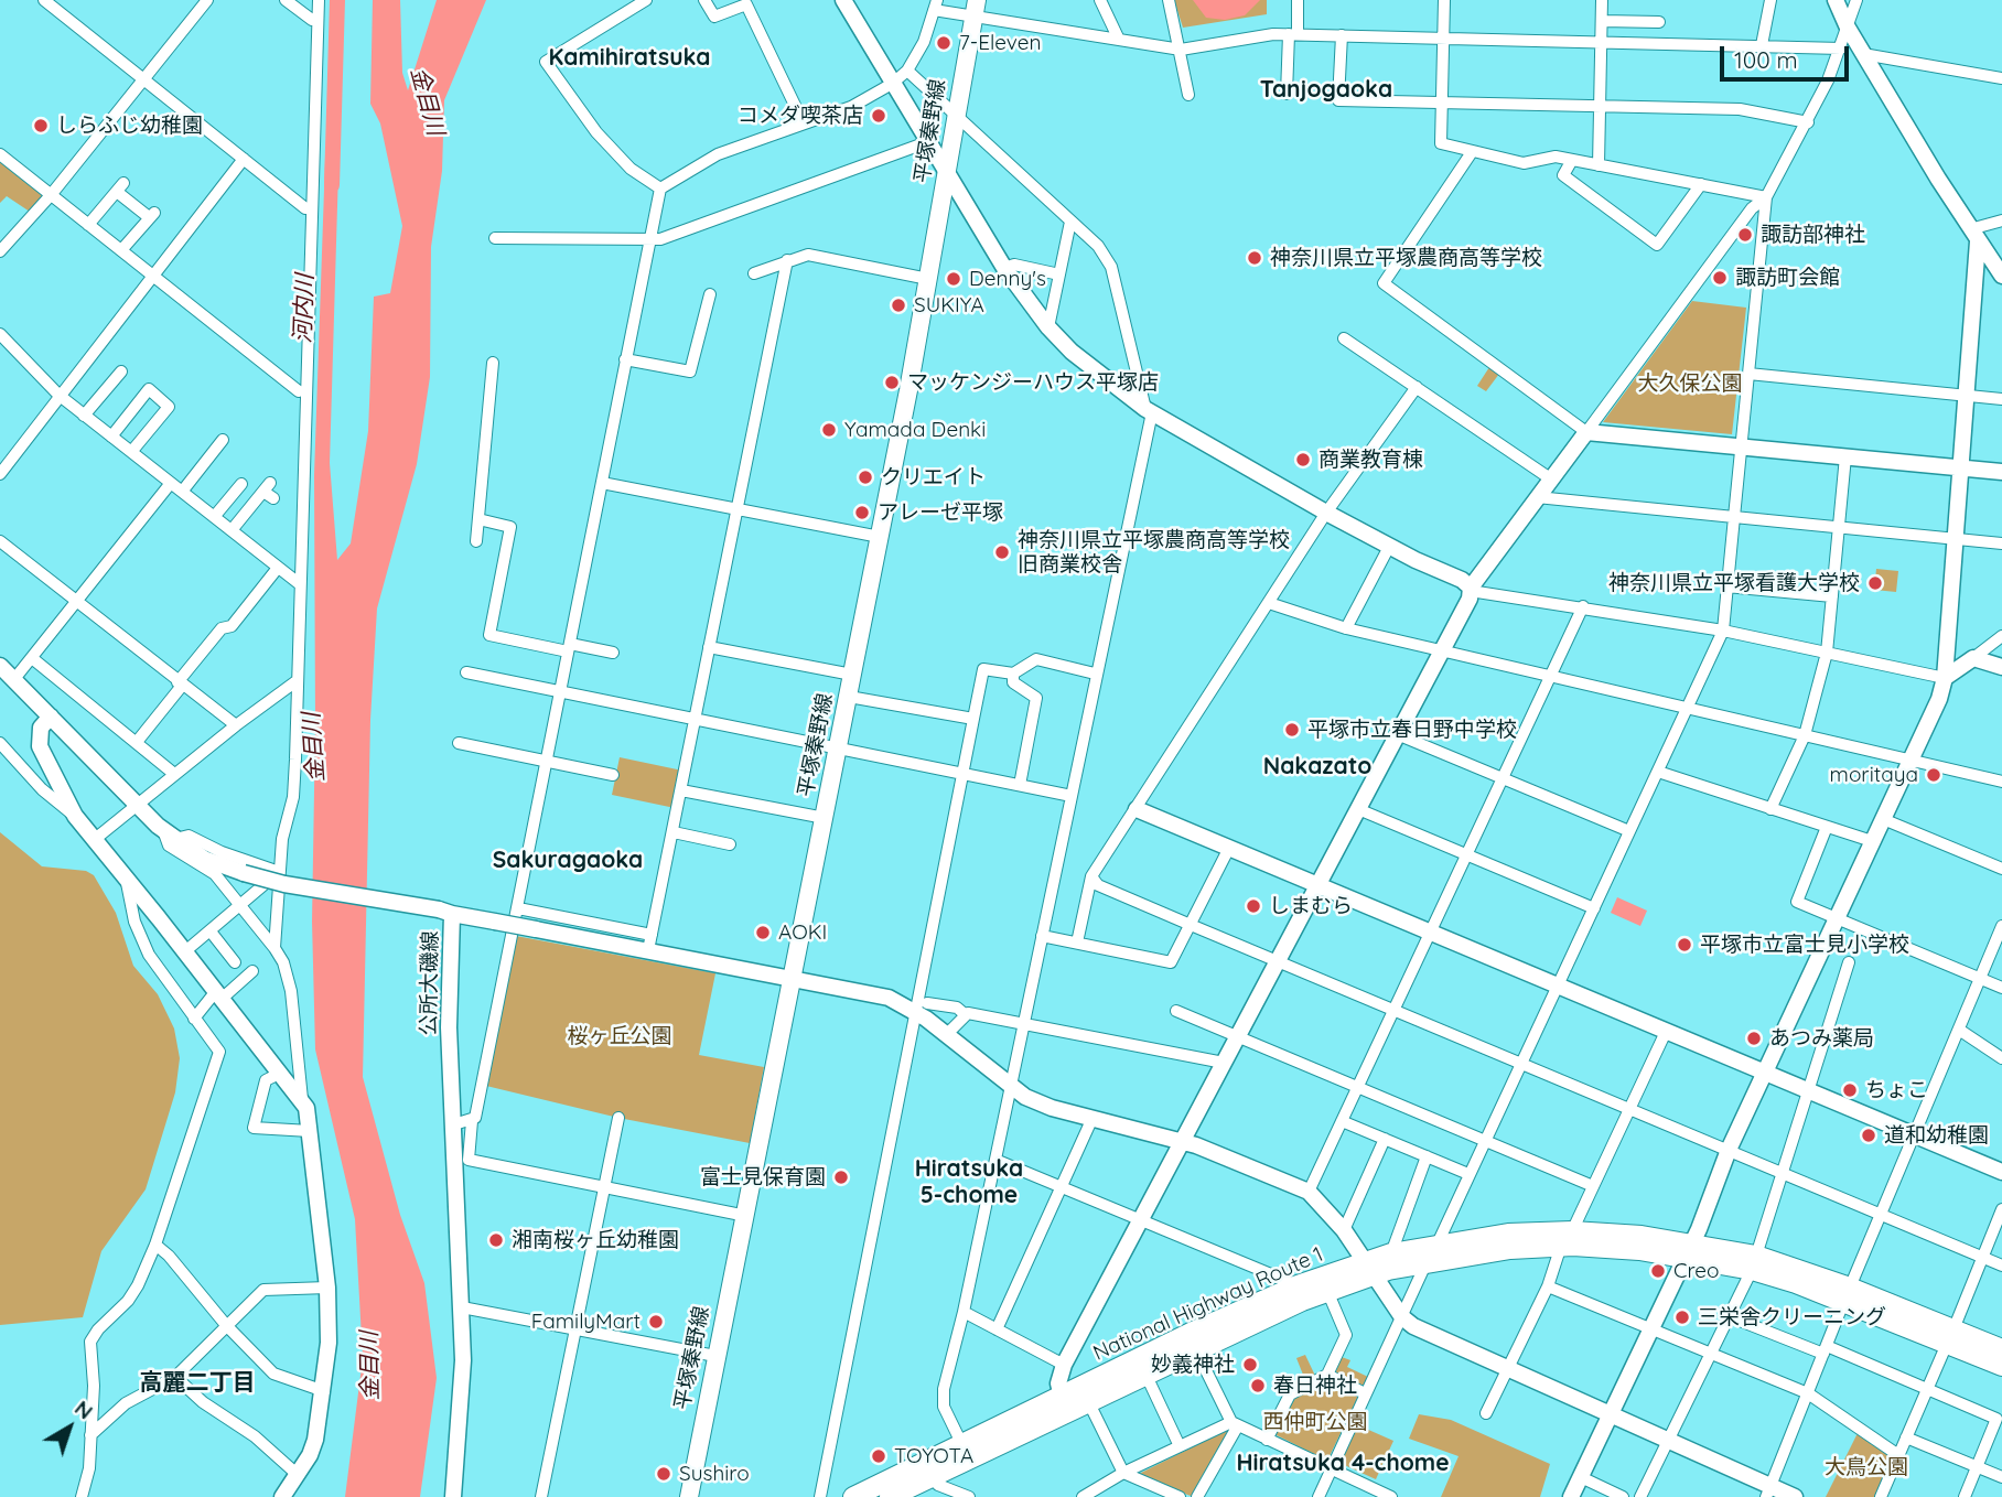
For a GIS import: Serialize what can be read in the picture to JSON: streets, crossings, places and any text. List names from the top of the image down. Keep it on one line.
{"streets":{"highway":["National Highway Route 1"],"main road":["平塚秦野線"],"street":["公所大磯線"]},"districts":["Kamihiratsuka","Tanjogaoka","Nakazato","Sakuragaoka","Hiratsuka 5-chome","高麗二丁目","Hiratsuka 4-chome"],"water":["金目川","河内川"],"parks":["大久保公園","桜ヶ丘公園","西仲町公園","大鳥公園"],"places":["7-Eleven","コメダ喫茶店","しらふじ幼稚園","諏訪部神社","神奈川県立平塚農商高等学校","諏訪町会館","Denny's","SUKIYA","マッケンジーハウス平塚店","Yamada Denki","商業教育棟","クリエイト","アレーゼ平塚","神奈川県立平塚農商高等学校 旧商業校舎","神奈川県立平塚看護大学校","平塚市立春日野中学校","moritaya","しまむら","AOKI","平塚市立富士見小学校","あつみ薬局","ちょこ","道和幼稚園","富士見保育園","湘南桜ヶ丘幼稚園","Creo","三栄舎クリーニング","FamilyMart","妙義神社","春日神社","TOYOTA","Sushiro"],"scale_bar":"100 m","north":"top right"}
